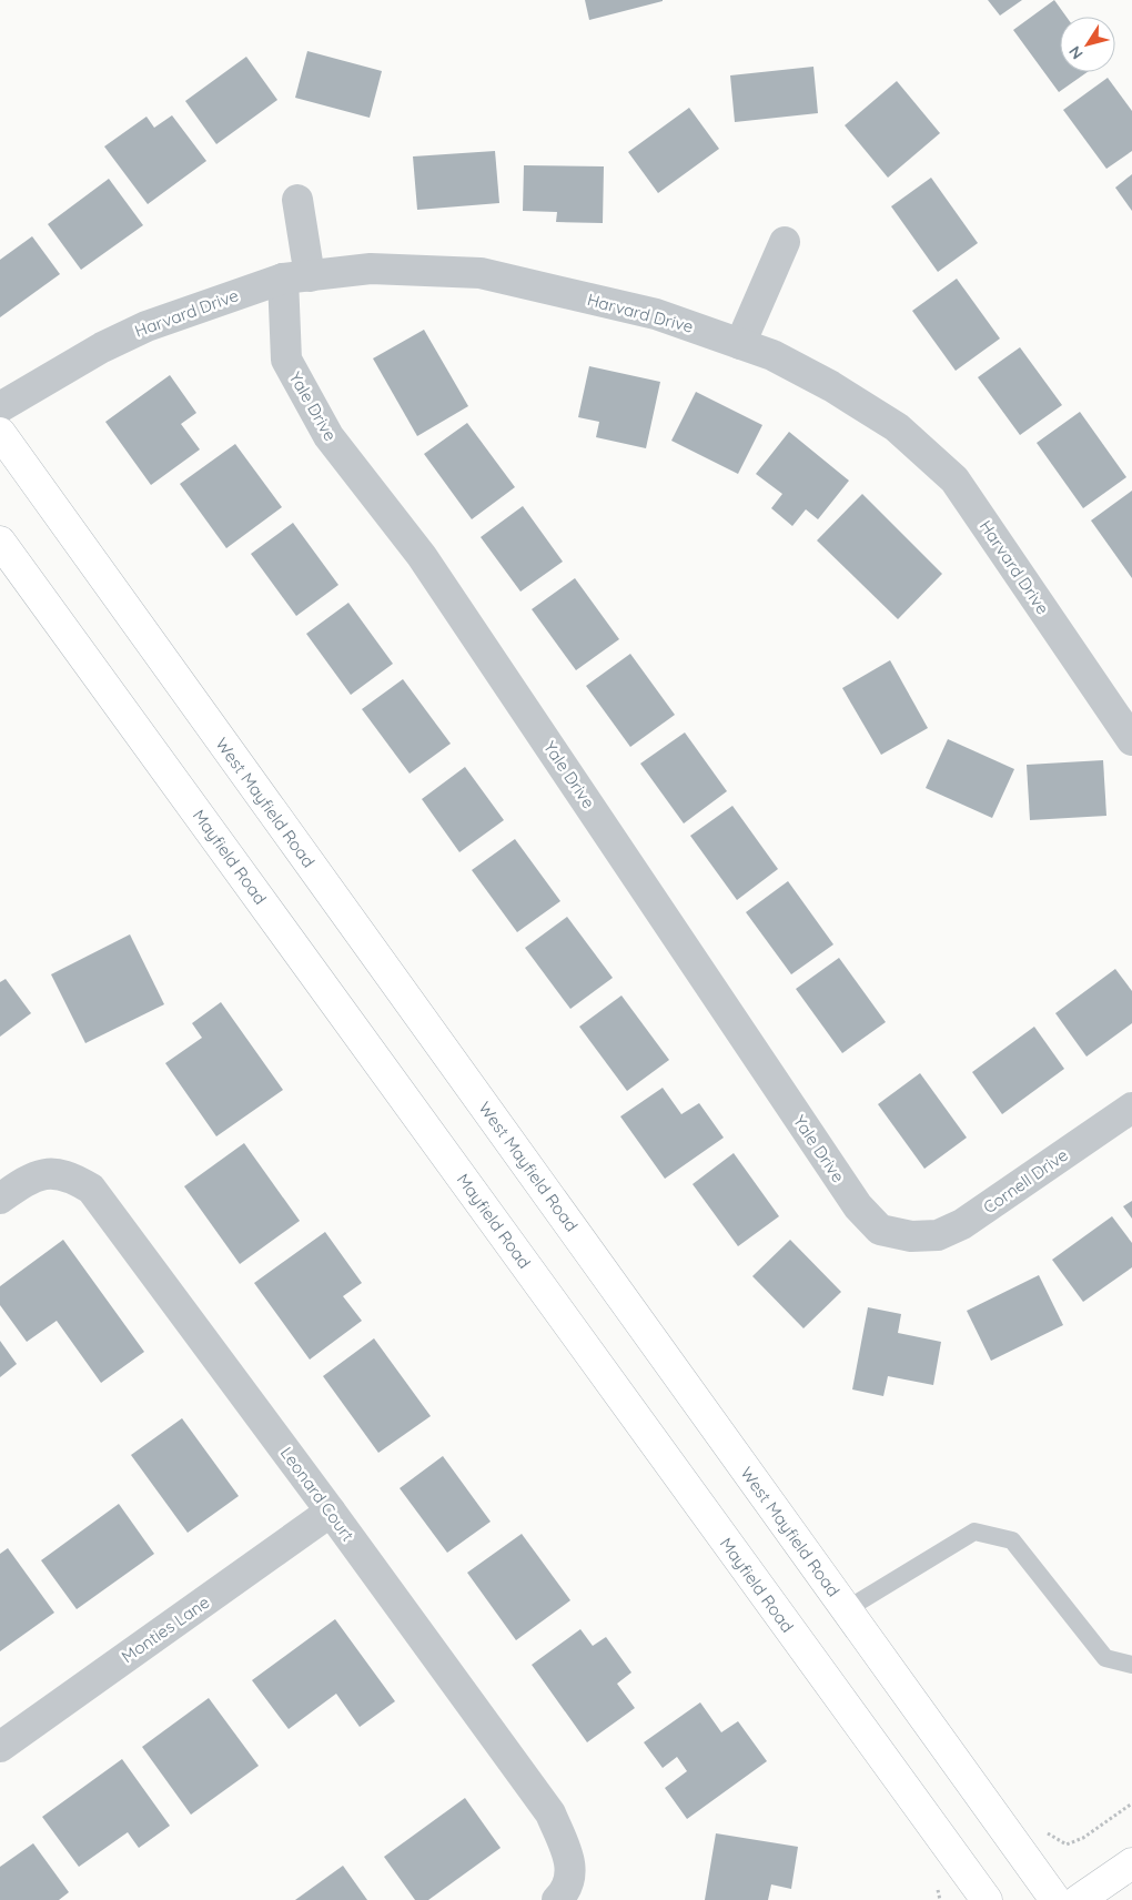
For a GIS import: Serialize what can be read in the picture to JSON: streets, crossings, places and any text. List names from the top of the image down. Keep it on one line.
{"streets":{"main road":["West Mayfield Road","Mayfield Road"],"street":["Harvard Drive","Yale Drive","Cornell Drive","Leonard Court","Monties Lane"]},"crossings":[["Harvard Drive","Yale Drive"],["Yale Drive","Cornell Drive"],["Leonard Court","Monties Lane"]],"north":"bottom left"}
